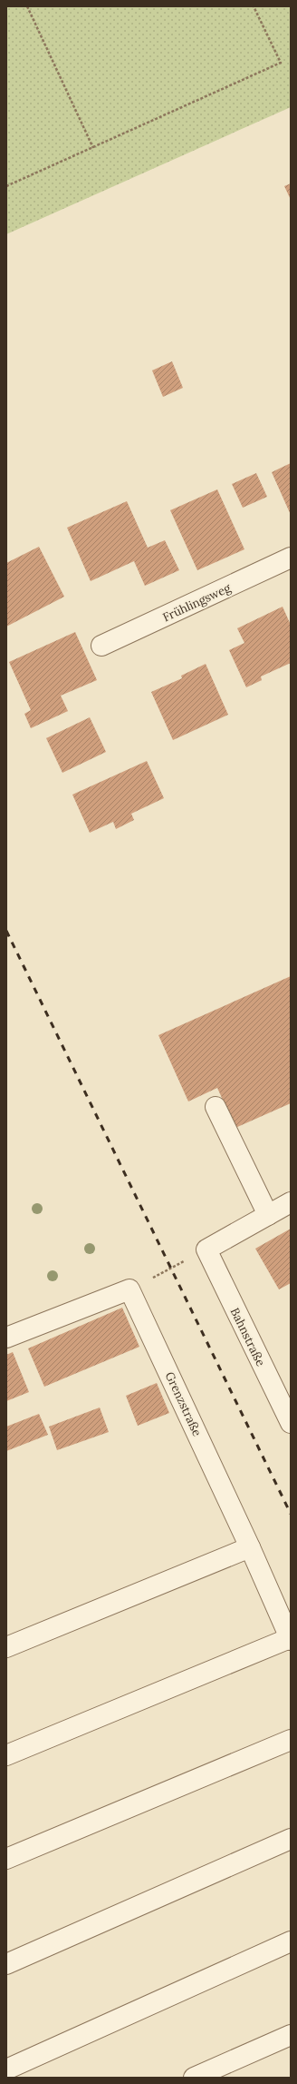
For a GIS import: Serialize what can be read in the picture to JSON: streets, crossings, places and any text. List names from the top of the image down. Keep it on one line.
{"streets":{"street":["Frühlingsweg","Bahnstraße","Grenzstraße"]}}
